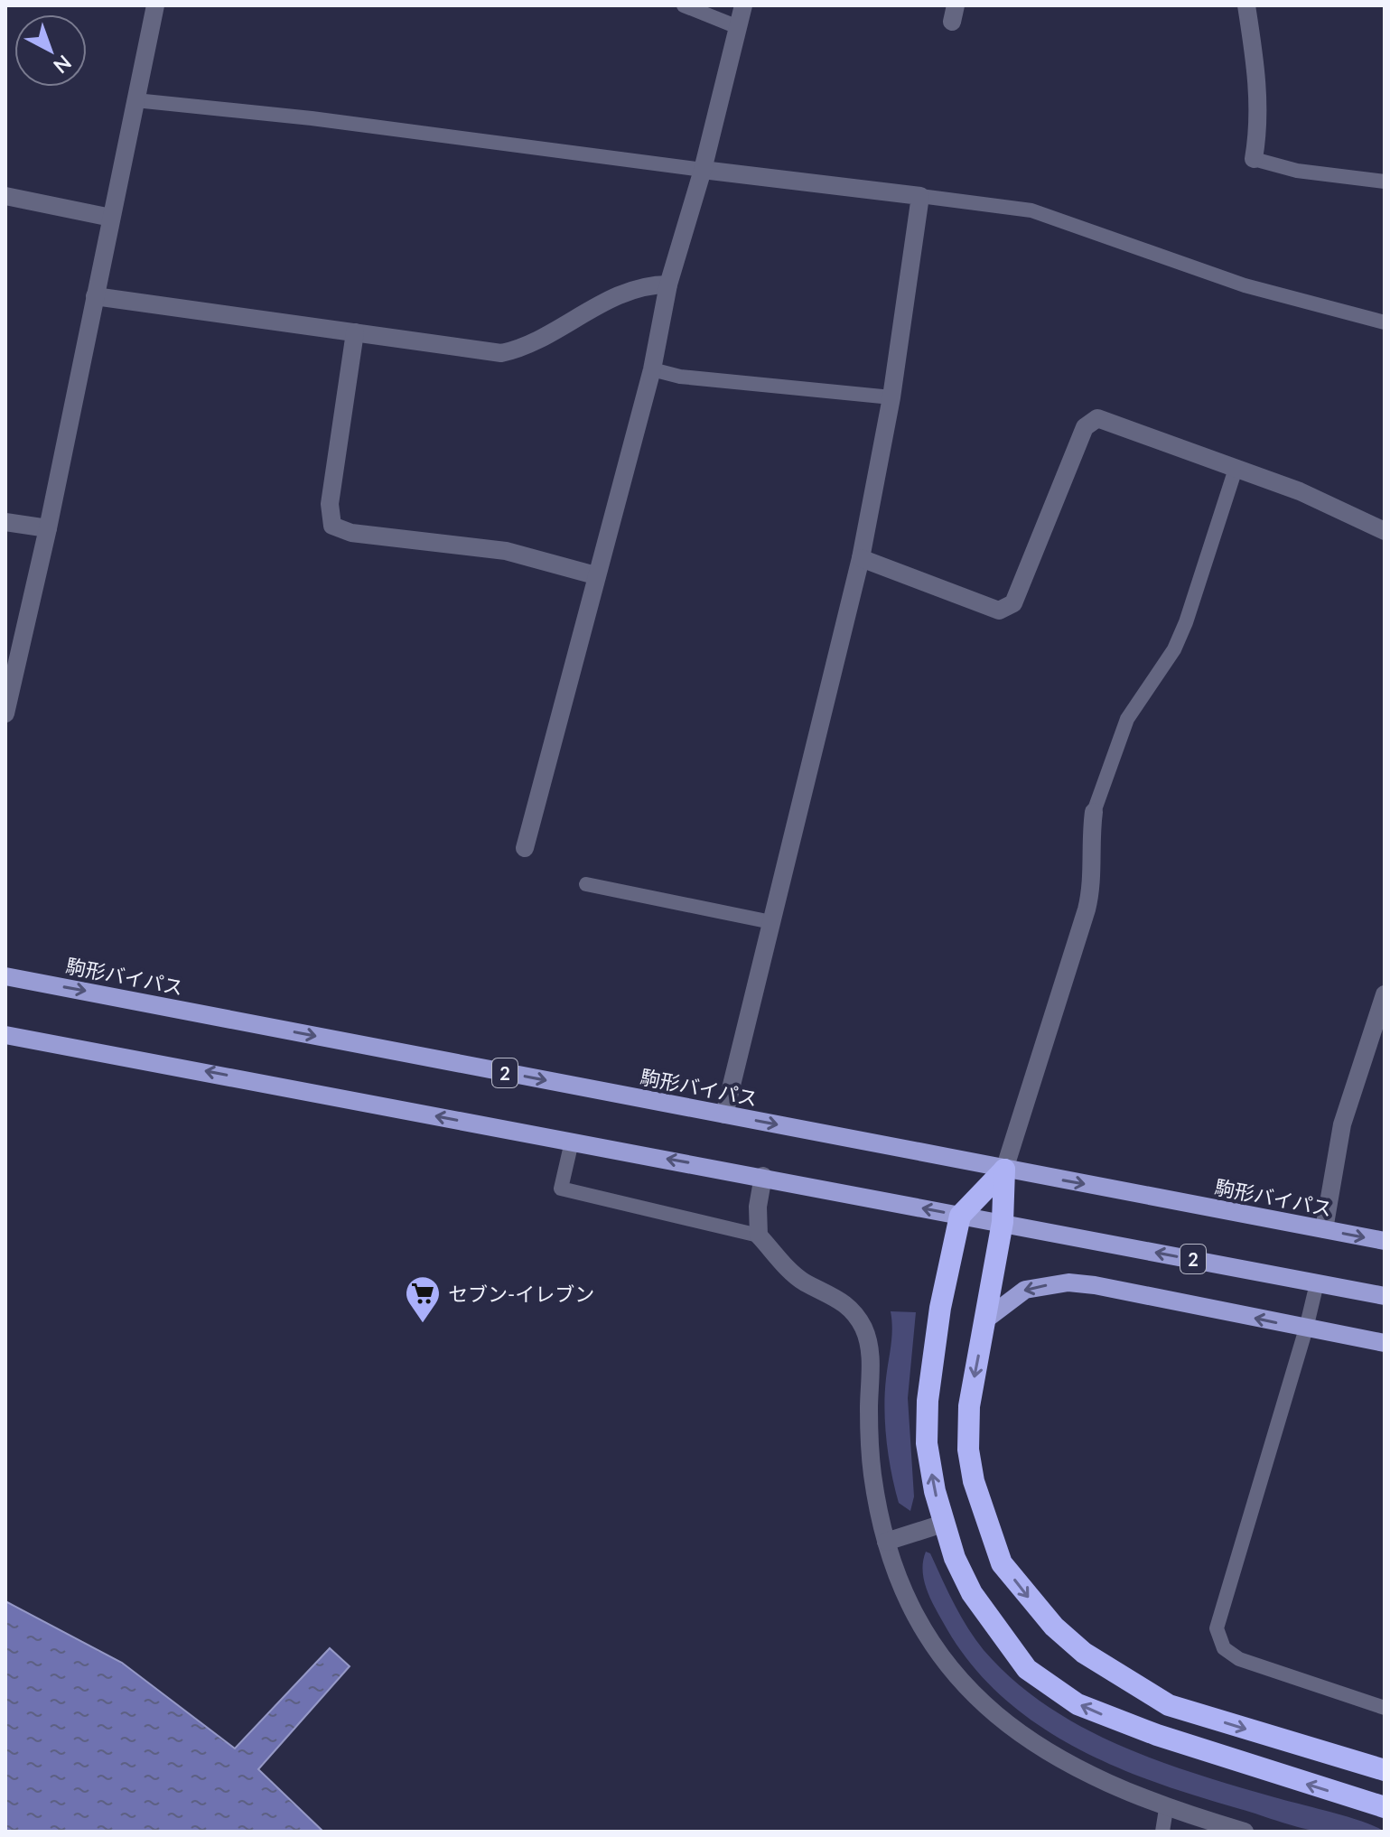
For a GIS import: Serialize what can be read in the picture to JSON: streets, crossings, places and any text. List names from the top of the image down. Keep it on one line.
{"streets":{"main road":["駒形バイパス","2"]},"places":{"supermarket":["セブン-イレブン"]},"north":"bottom right"}
